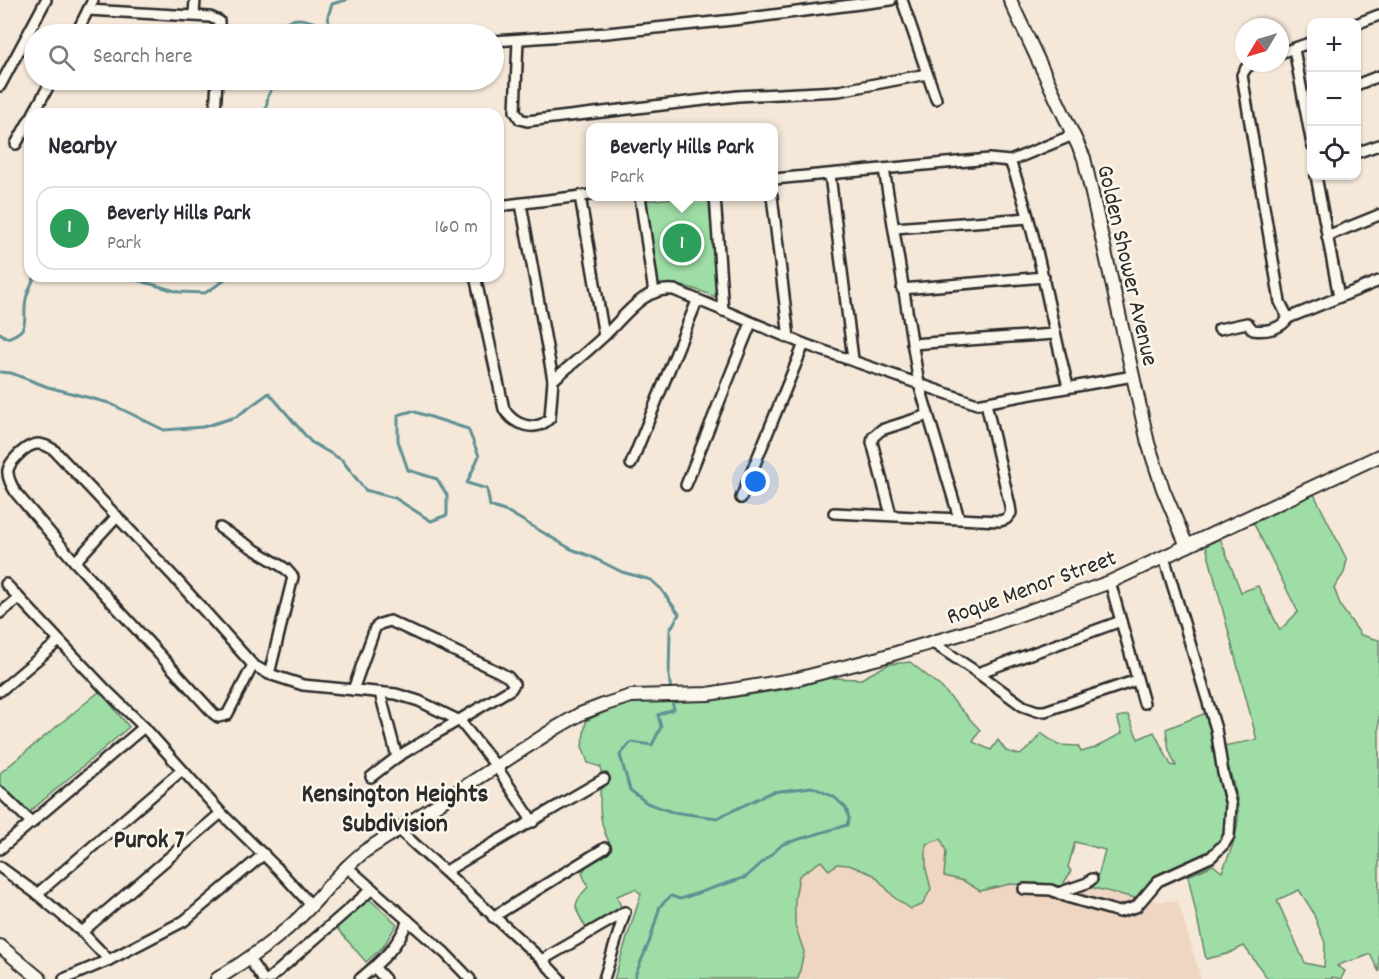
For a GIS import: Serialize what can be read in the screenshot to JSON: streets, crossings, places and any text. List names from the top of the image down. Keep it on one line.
{"streets":{"street":["Golden Shower Avenue","Roque Menor Street"]},"crossings":[["Golden Shower Avenue","Roque Menor Street"]],"districts":["Kensington Heights Subdivision","Purok 7"],"north":"bottom left","page":{"map_buttons":["+","−"],"search":"Search here","heading":"Nearby","popup":["Beverly Hills Park","Park"],"list":[{"mark":"1","name":"Beverly Hills Park","note":"Park","value":"160 m"}],"pins":"1"}}
